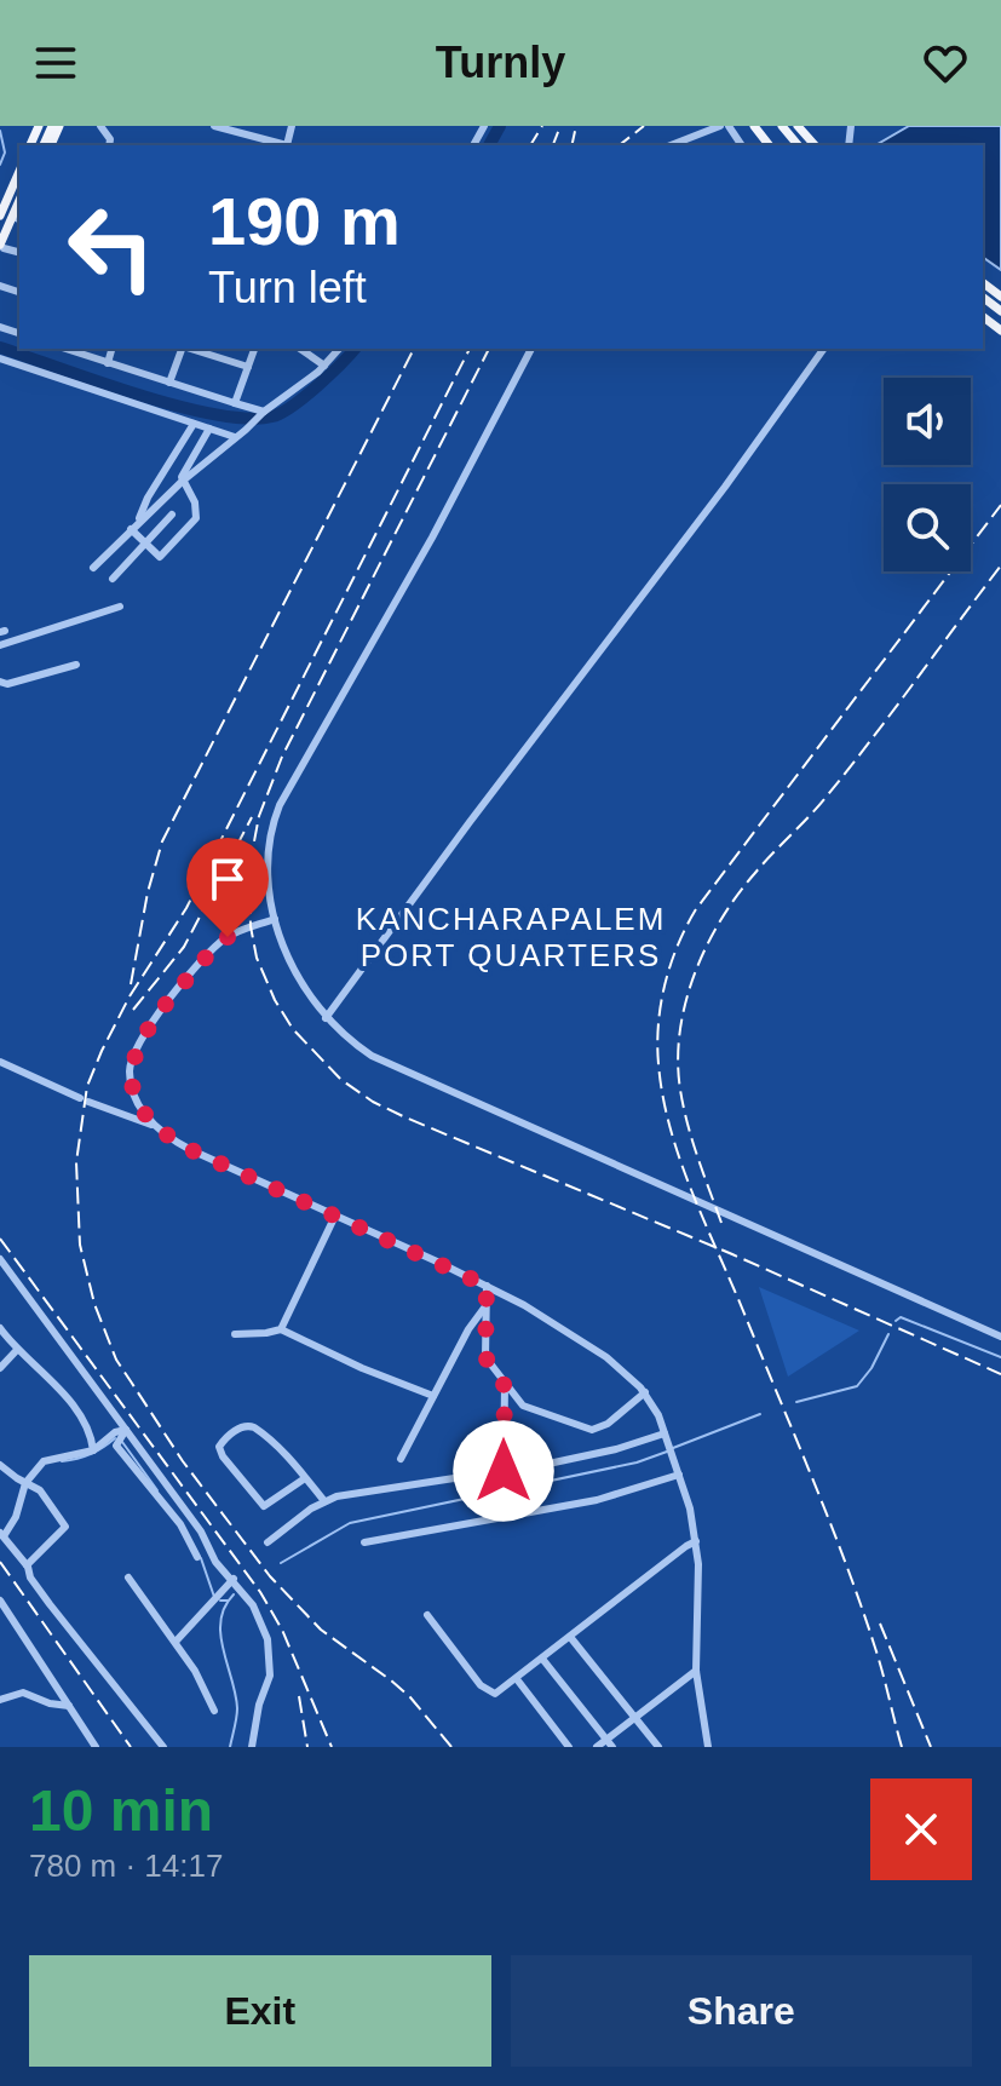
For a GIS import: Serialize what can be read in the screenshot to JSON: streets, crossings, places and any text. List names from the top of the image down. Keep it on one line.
{"districts":["KANCHARAPALEM PORT QUARTERS"],"page":{"header":"Turnly","turn":["190 m","Turn left"],"heading":["10 min","780 m · 14:17"],"buttons":["Exit","Share"]}}
